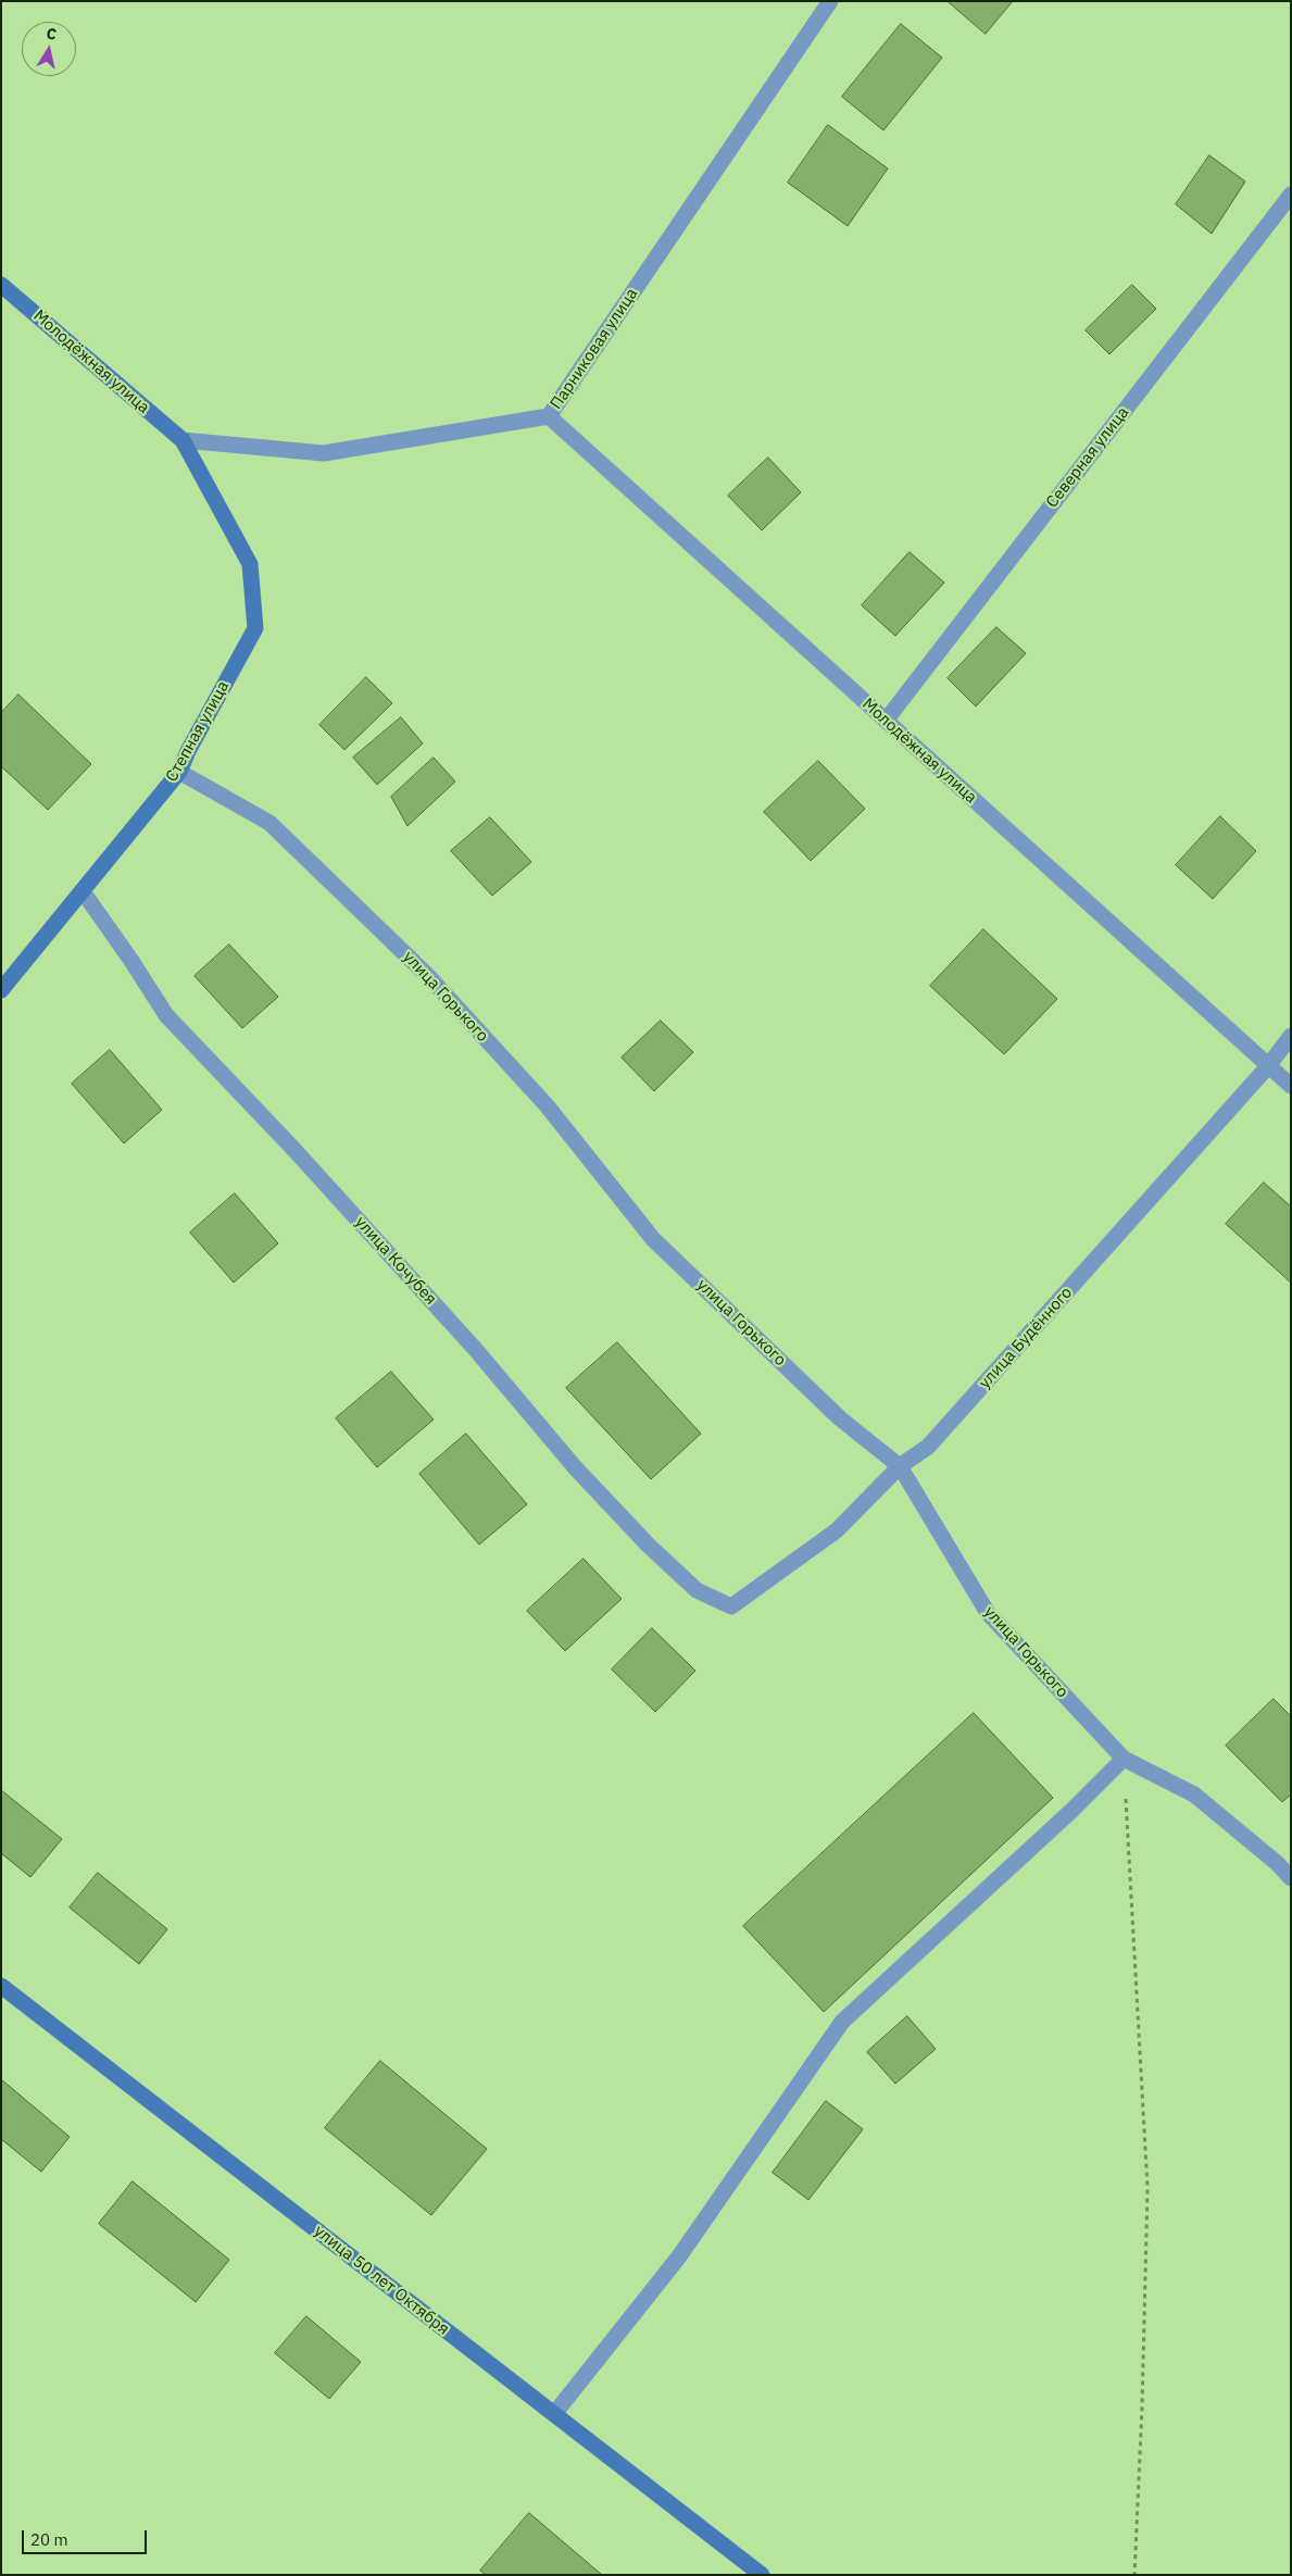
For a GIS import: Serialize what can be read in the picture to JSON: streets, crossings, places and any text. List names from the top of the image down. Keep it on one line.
{"streets":{"street":["Парниковая улица","Молодёжная улица","Северная улица","Степная улица","улица Горького","улица Кочубея","улица Будённого","улица 50 лет Октября"]},"crossings":[["Парниковая улица","Молодёжная улица"],["Парниковая улица","Степная улица"],["Молодёжная улица","Северная улица"],["Молодёжная улица","Степная улица"],["Молодёжная улица","улица Будённого"],["Степная улица","улица Горького"],["Степная улица","улица Кочубея"],["улица Горького","улица Будённого"],["улица Кочубея","улица Будённого"]],"scale_bar":"20 m","north":"top"}
